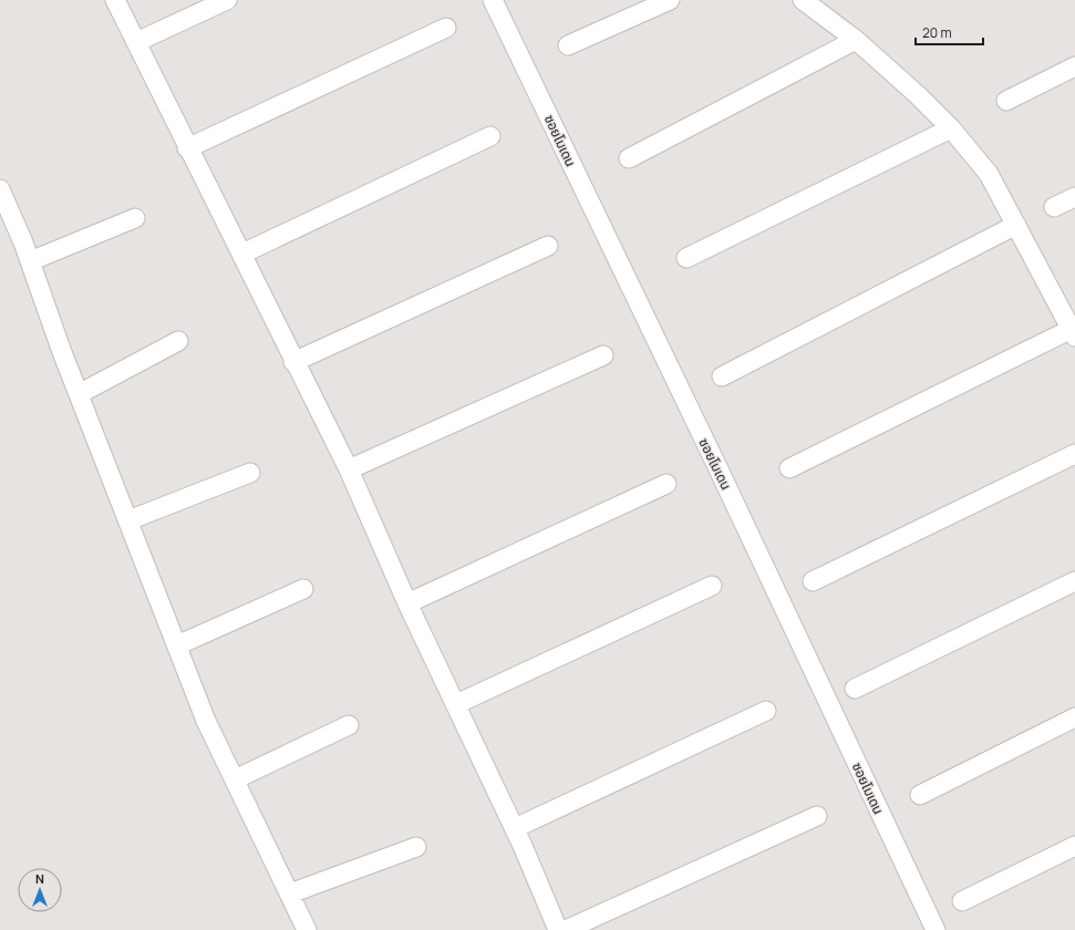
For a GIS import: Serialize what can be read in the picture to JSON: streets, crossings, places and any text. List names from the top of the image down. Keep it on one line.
{"streets":{"street":["ซอยโมเดน"]},"scale_bar":"20 m","north":"top"}
